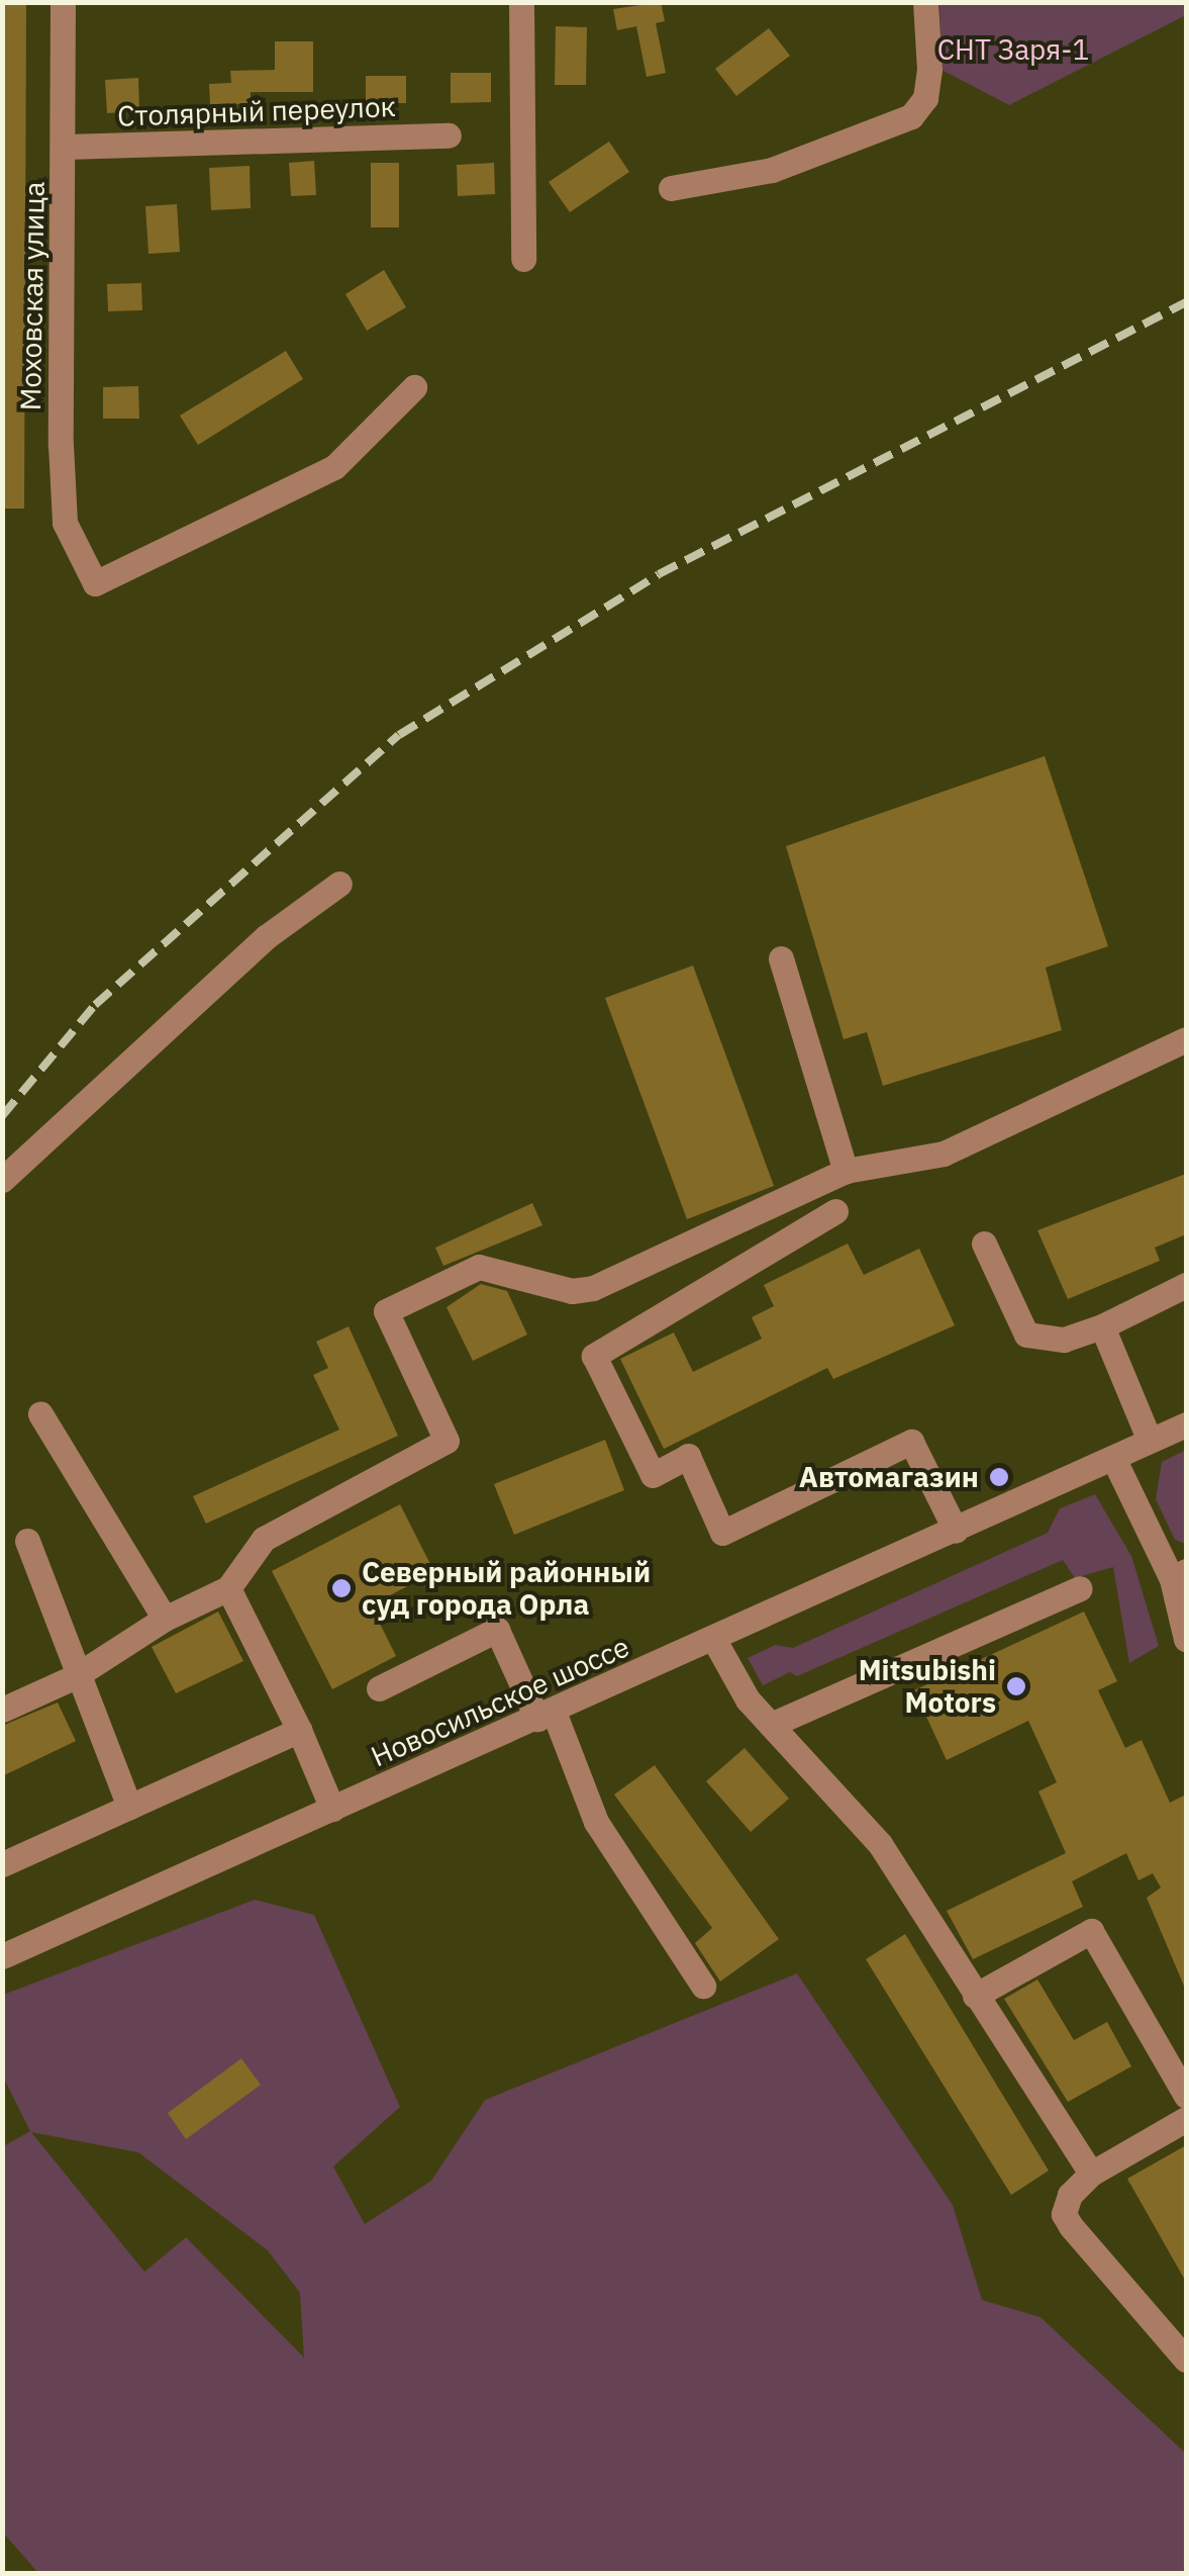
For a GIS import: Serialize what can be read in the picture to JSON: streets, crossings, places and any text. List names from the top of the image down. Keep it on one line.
{"streets":{"street":["Столярный переулок","Моховская улица","Новосильское шоссе"]},"crossings":[["Столярный переулок","Моховская улица"]],"parks":["СНТ Заря-1"],"places":["Автомагазин","Северный районный суд города Орла","Mitsubishi Motors"]}
